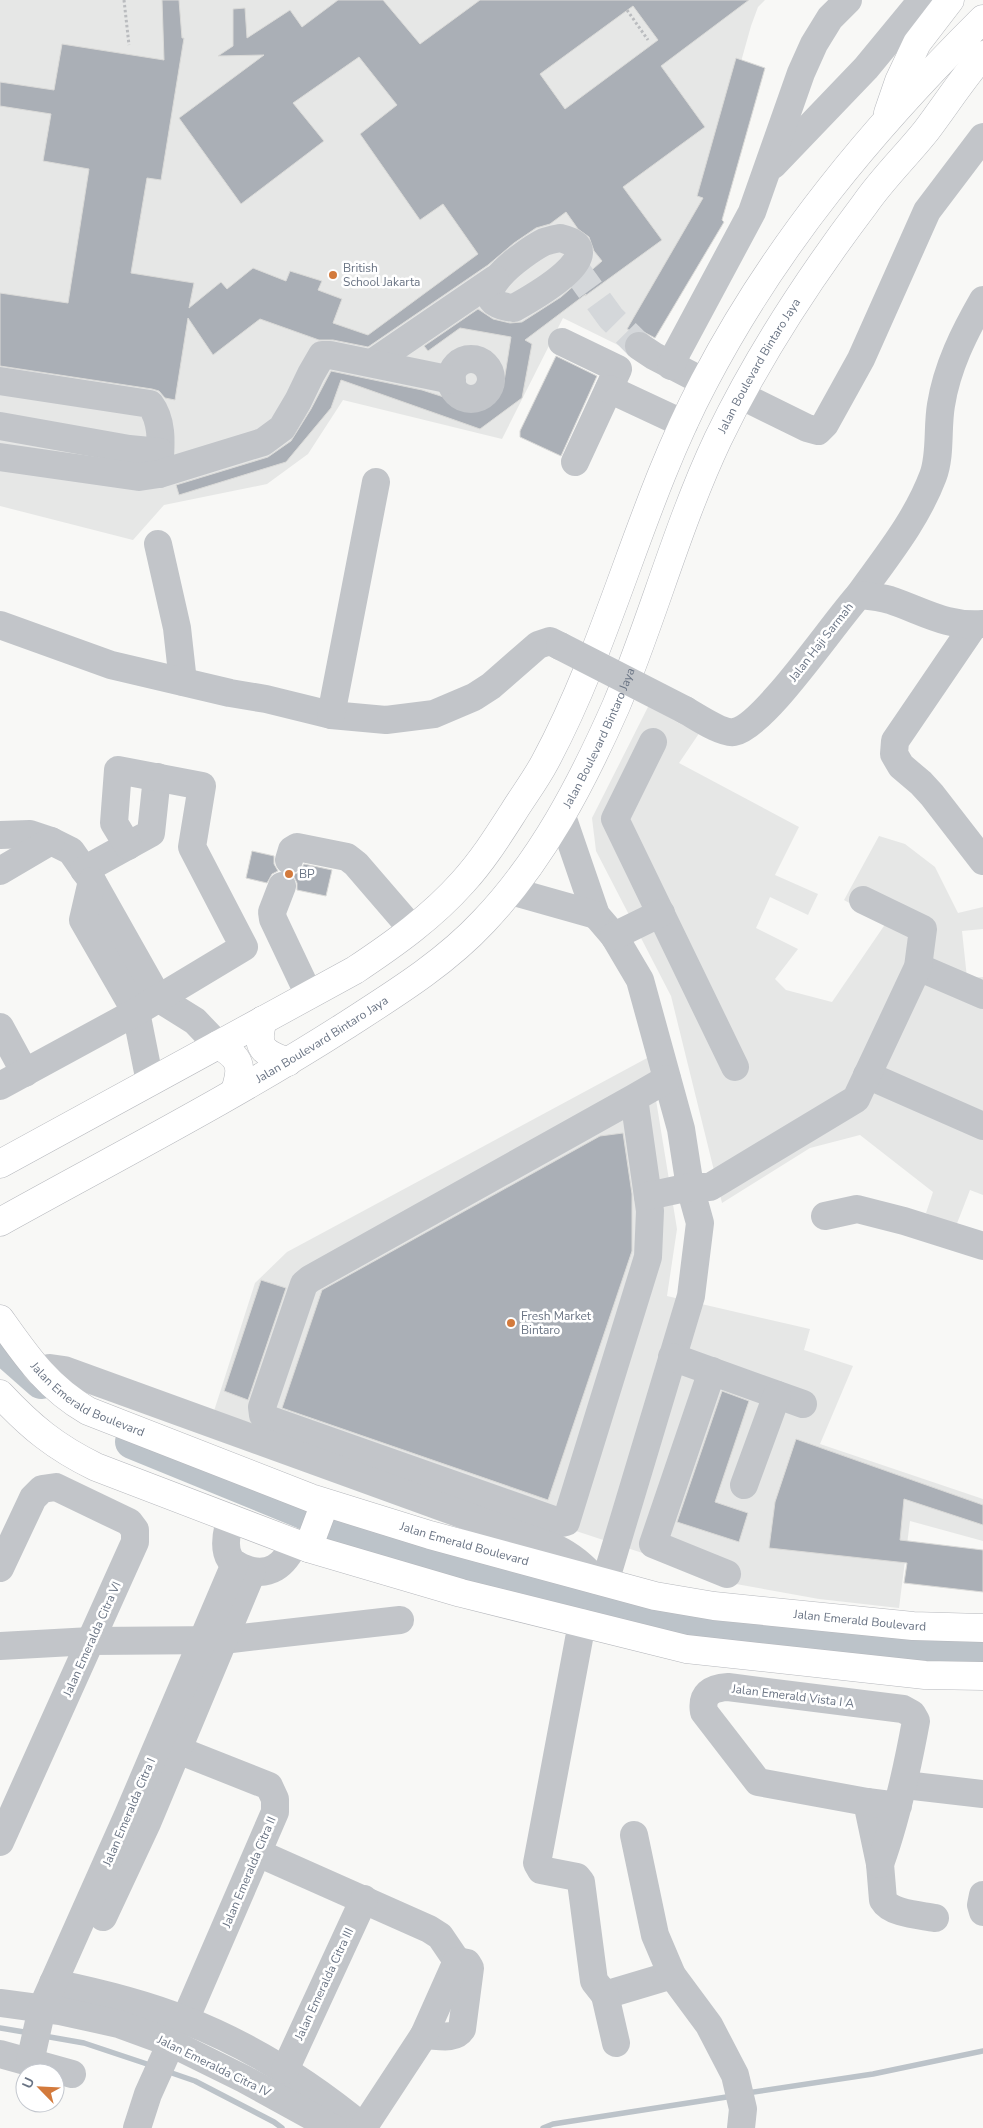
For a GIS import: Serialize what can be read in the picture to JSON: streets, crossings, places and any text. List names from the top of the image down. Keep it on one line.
{"streets":{"main road":["Jalan Boulevard Bintaro Jaya","Jalan Emerald Boulevard"],"street":["Jalan Haji Sarmah","Jalan Emeralda Citra VI","Jalan Emerald Vista I A","Jalan Emeralda Citra I","Jalan Emeralda Citra II","Jalan Emeralda Citra III","Jalan Emeralda Citra IV"]},"crossings":[["Jalan Emeralda Citra I","Jalan Emeralda Citra II"],["Jalan Emeralda Citra I","Jalan Emeralda Citra IV"]],"places":["British School Jakarta","BP","Fresh Market Bintaro"],"north":"top left"}
